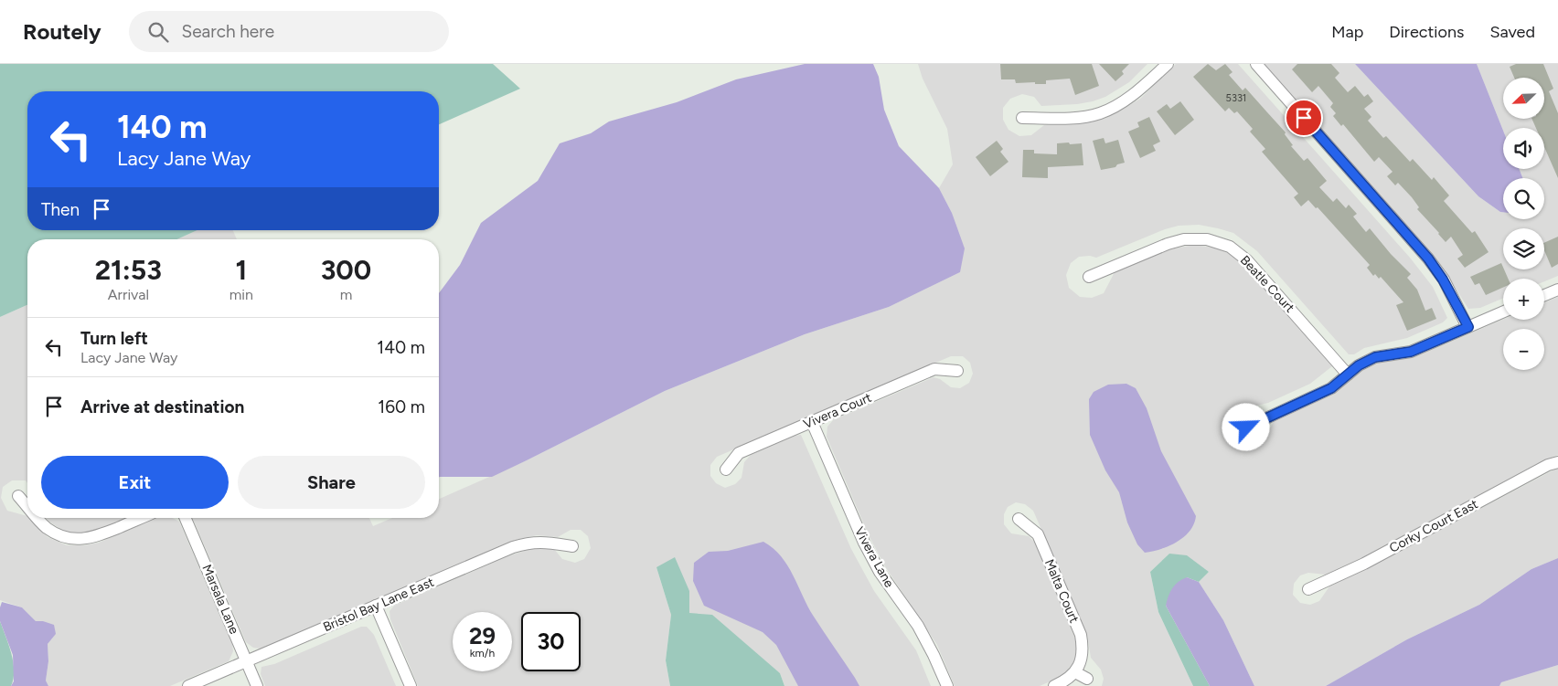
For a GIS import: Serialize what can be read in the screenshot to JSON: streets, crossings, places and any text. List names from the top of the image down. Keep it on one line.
{"streets":{"street":["Beatle Court","Vivera Court","Corky Court East","Vivera Lane","Malta Court","Marsala Lane","Bristol Bay Lane East"]},"crossings":[["Vivera Court","Vivera Lane"],["Marsala Lane","Bristol Bay Lane East"]],"house_numbers":["5331"],"north":"bottom left","page":{"header":"Routely","search":"Search here","nav":["Map","Directions","Saved"],"map_buttons":["+","−"],"turn":["140 m","Lacy Jane Way"],"then":"Then","eta":["21:53","Arrival","1","min","300","m"],"list":[{"name":"Turn left","note":"Lacy Jane Way","value":"140 m"},{"name":"Arrive at destination","value":"160 m"}],"buttons":["Exit","Share"],"speed":"29 km/h","limit":"30"}}
